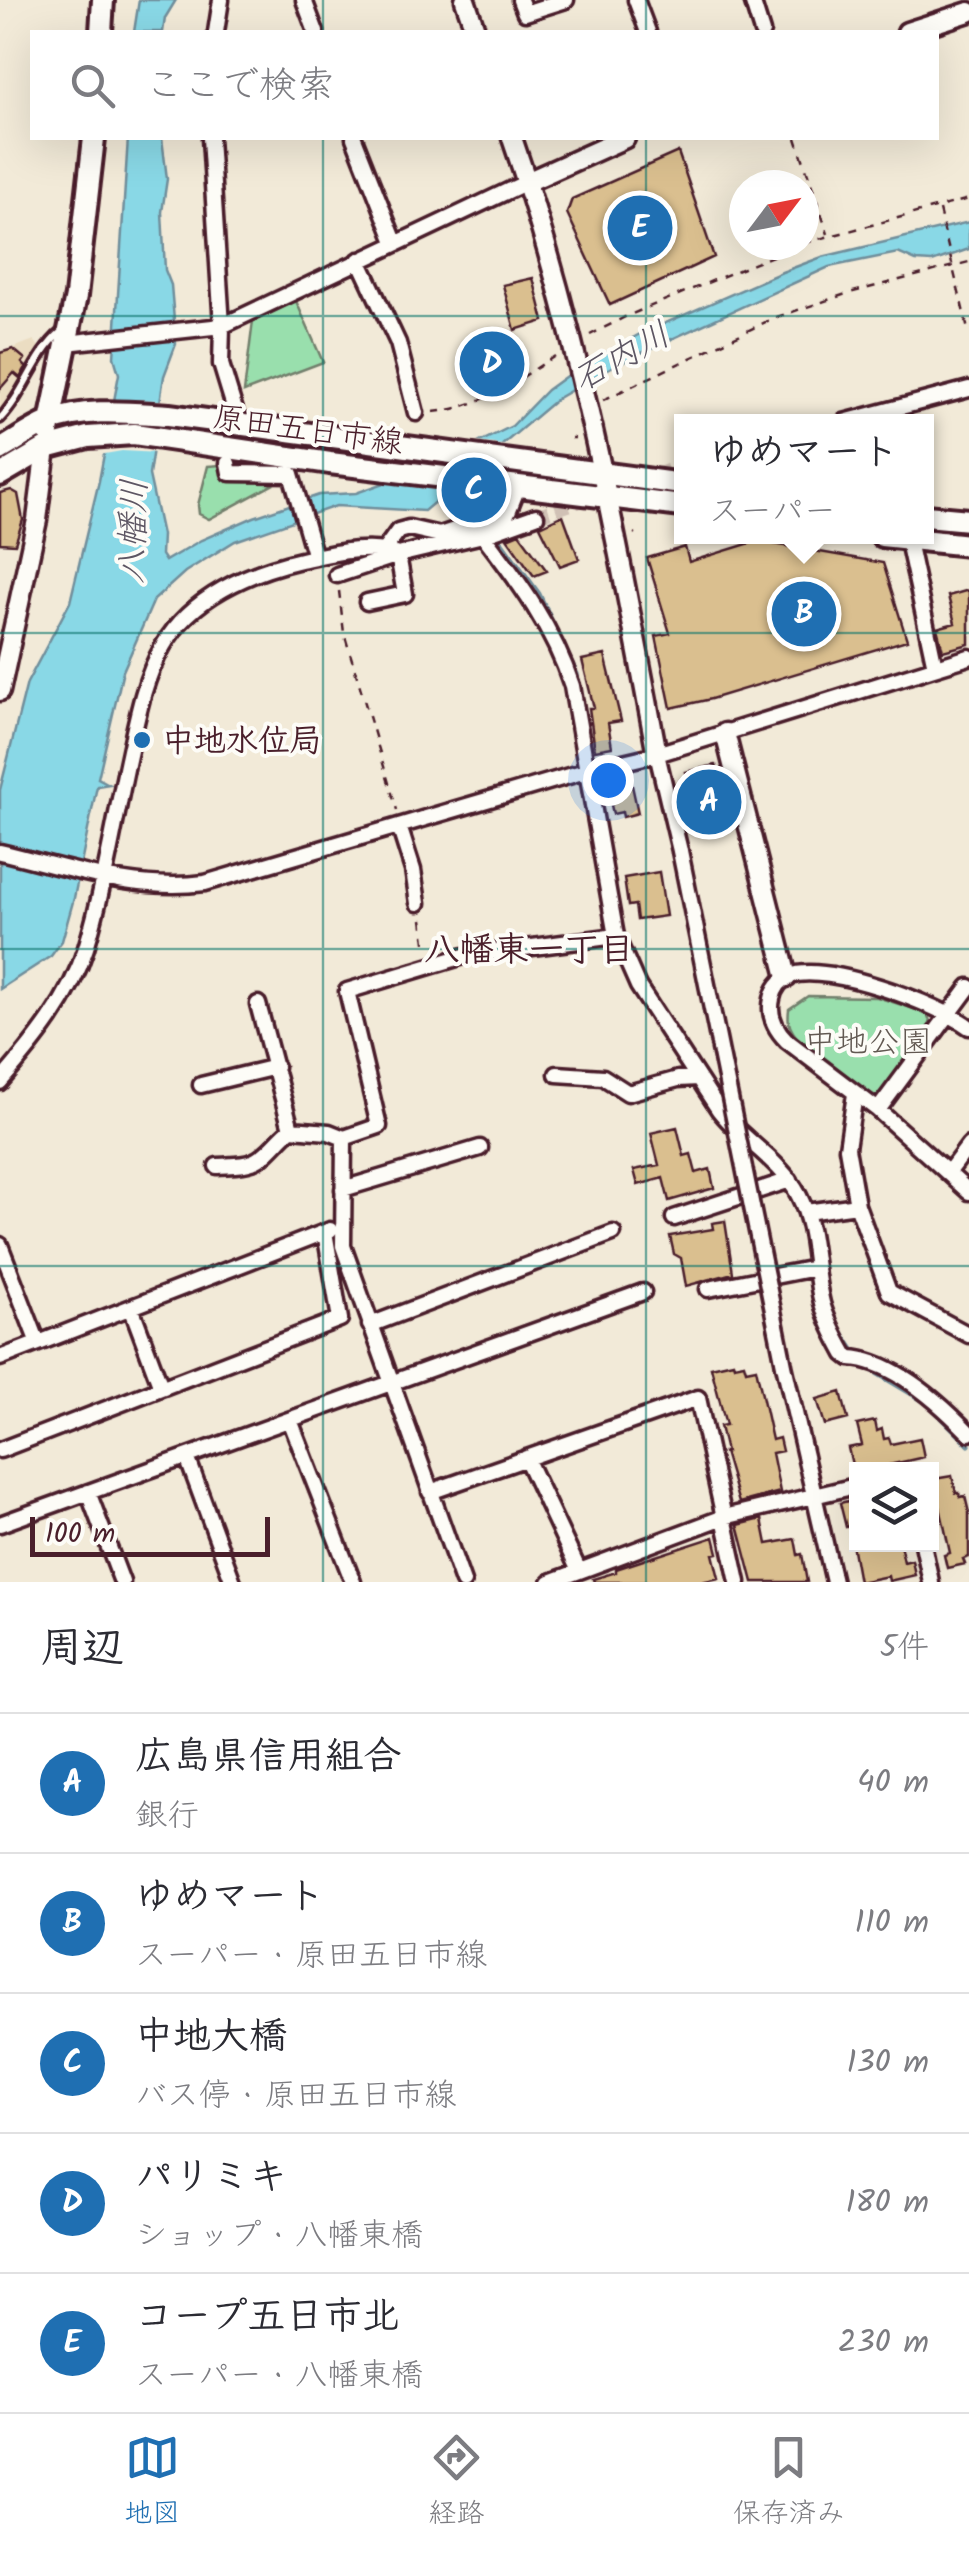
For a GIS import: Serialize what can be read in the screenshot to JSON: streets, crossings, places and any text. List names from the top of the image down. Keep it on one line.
{"streets":{"main road":["原田五日市線"]},"districts":["八幡東一丁目"],"water":["石内川","八幡川"],"parks":["中地公園"],"places":["中地水位局"],"scale_bar":"100 m","north":"top right","page":{"search":"ここで検索","pins":["E","D","C","B","A"],"popup":["ゆめマート","スーパー"],"scale":"100 m","heading":["周辺","5件"],"list":[{"mark":"A","name":"広島県信用組合","note":"銀行","value":"40 m"},{"mark":"B","name":"ゆめマート","note":"スーパー · 原田五日市線","value":"110 m"},{"mark":"C","name":"中地大橋","note":"バス停 · 原田五日市線","value":"130 m"},{"mark":"D","name":"パリミキ","note":"ショップ · 八幡東橋","value":"180 m"},{"mark":"E","name":"コープ五日市北","note":"スーパー · 八幡東橋","value":"230 m"}],"nav":["地図","経路","保存済み"]}}
